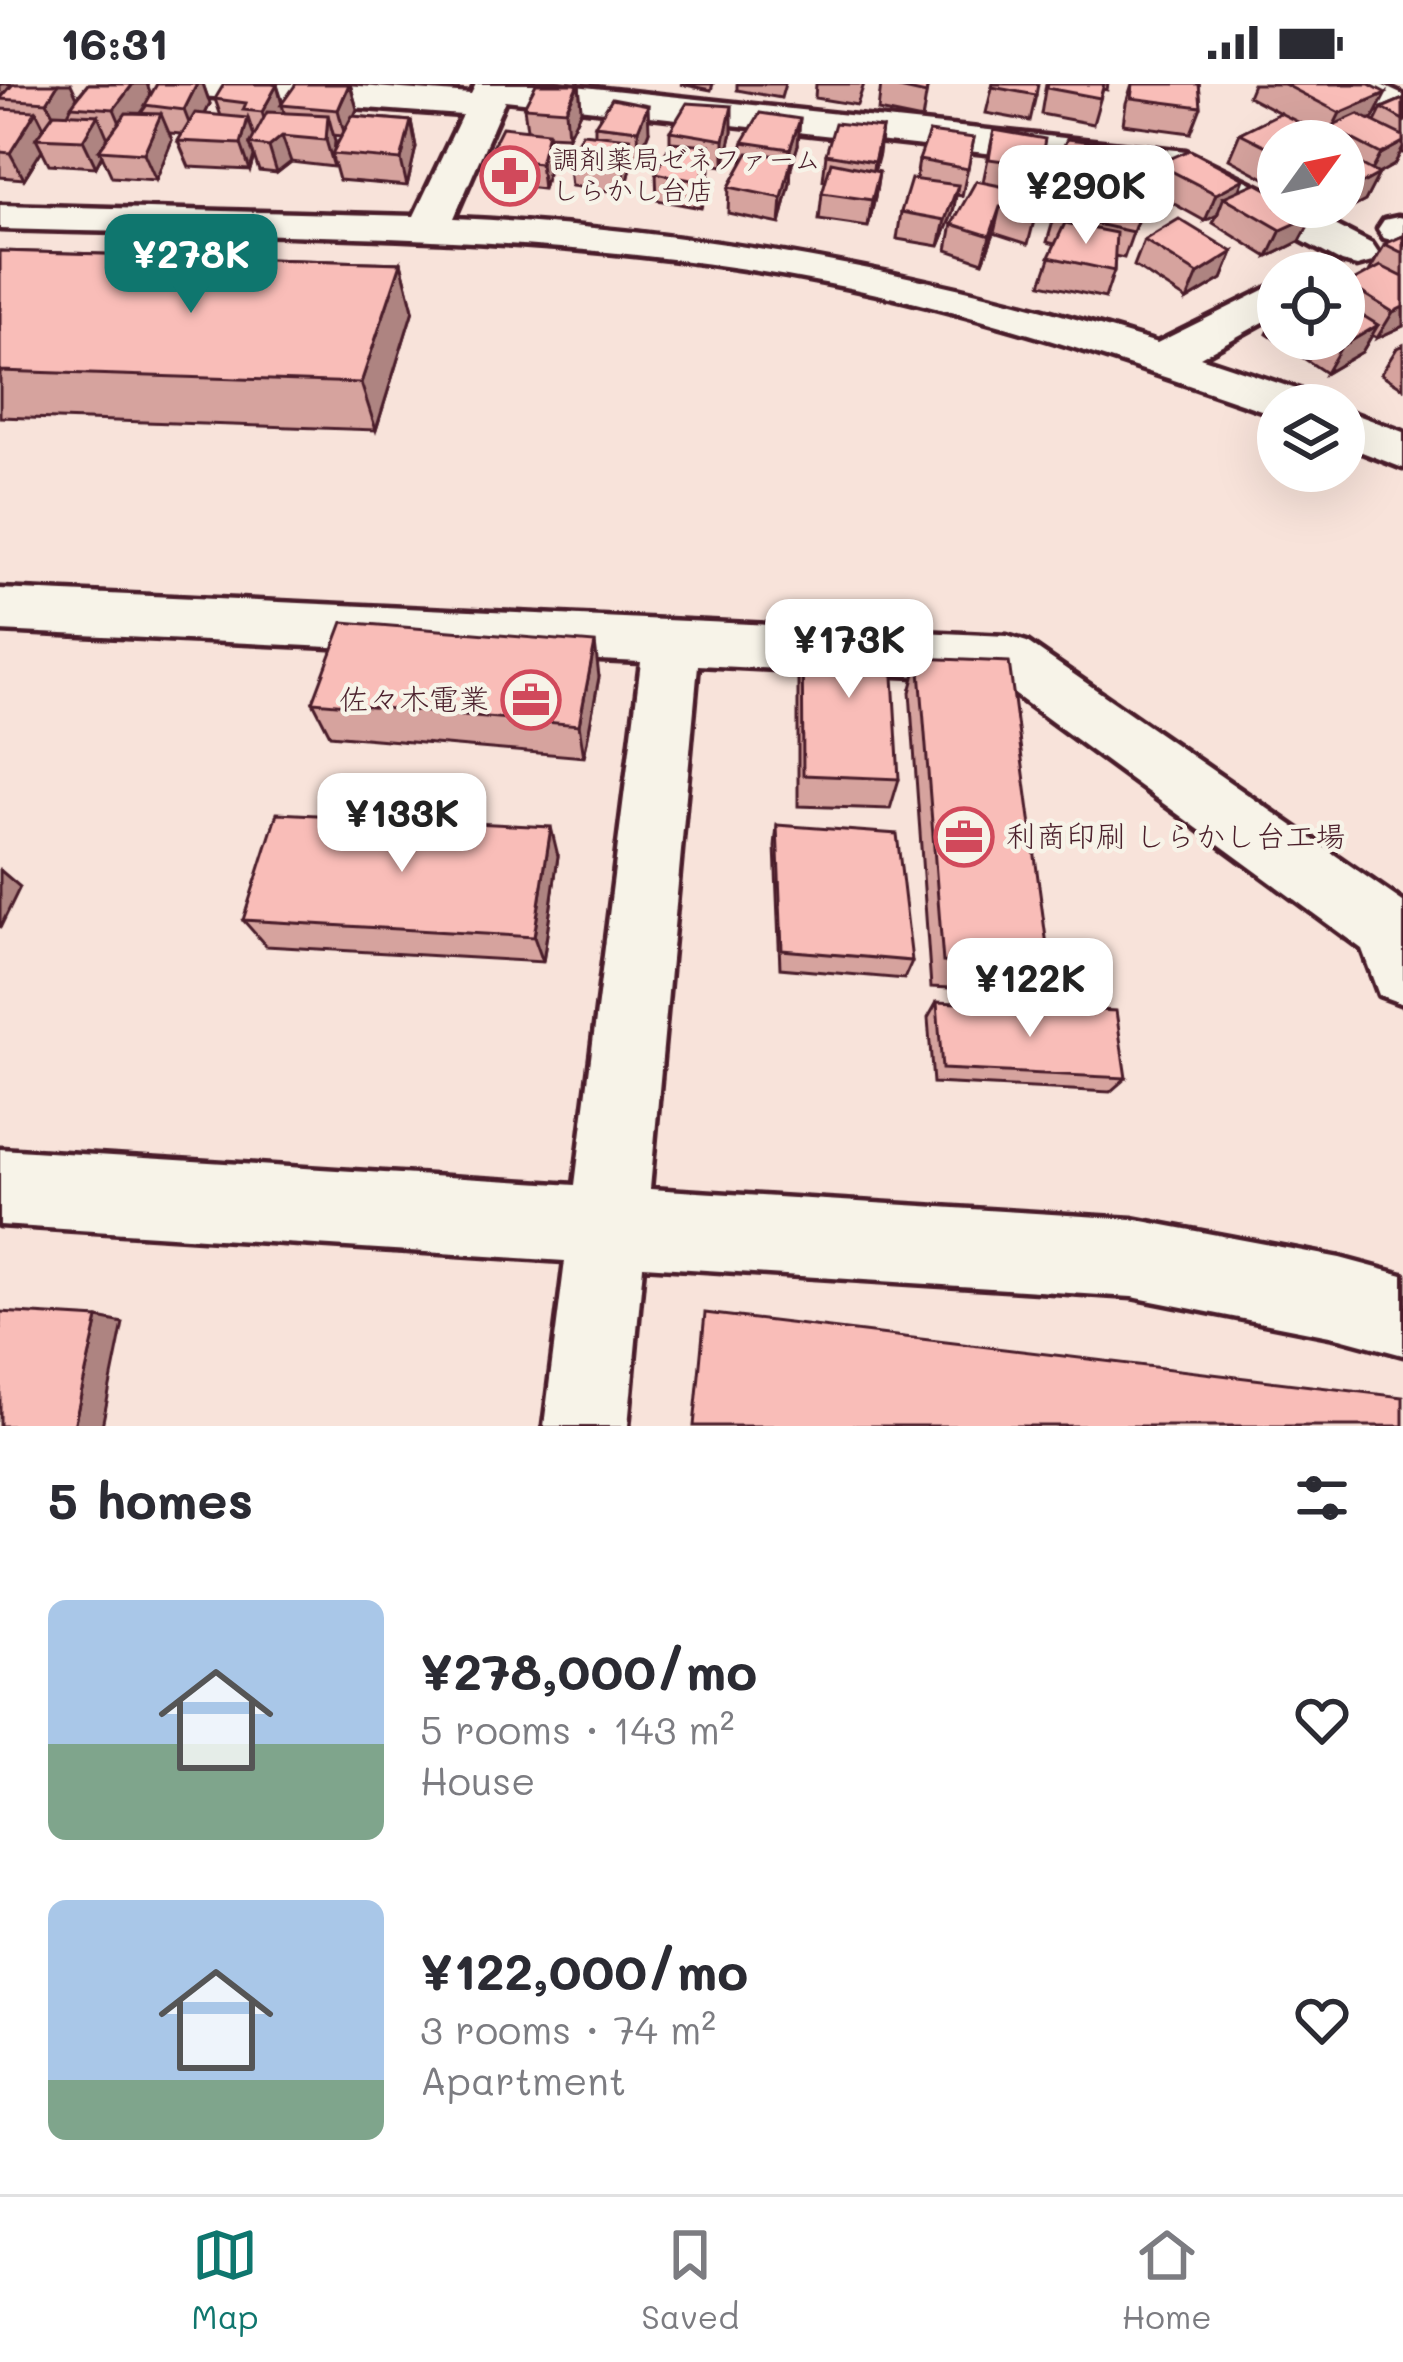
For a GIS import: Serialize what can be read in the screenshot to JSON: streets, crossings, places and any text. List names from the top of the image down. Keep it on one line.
{"places":{"pharmacy":["調剤薬局ゼネファーム しらかし台店"],"office":["佐々木電業","利商印刷 しらかし台工場"]},"north":"top right","page":{"status":"16:31","price":["¥290K","¥278K","¥173K","¥133K","¥122K"],"heading":"5 homes","list":[{"name":"¥278,000/mo","note":"5 rooms · 143 m² · House"},{"name":"¥122,000/mo","note":"3 rooms · 74 m² · Apartment"}],"tabs":["Map","Saved","Home"]}}
